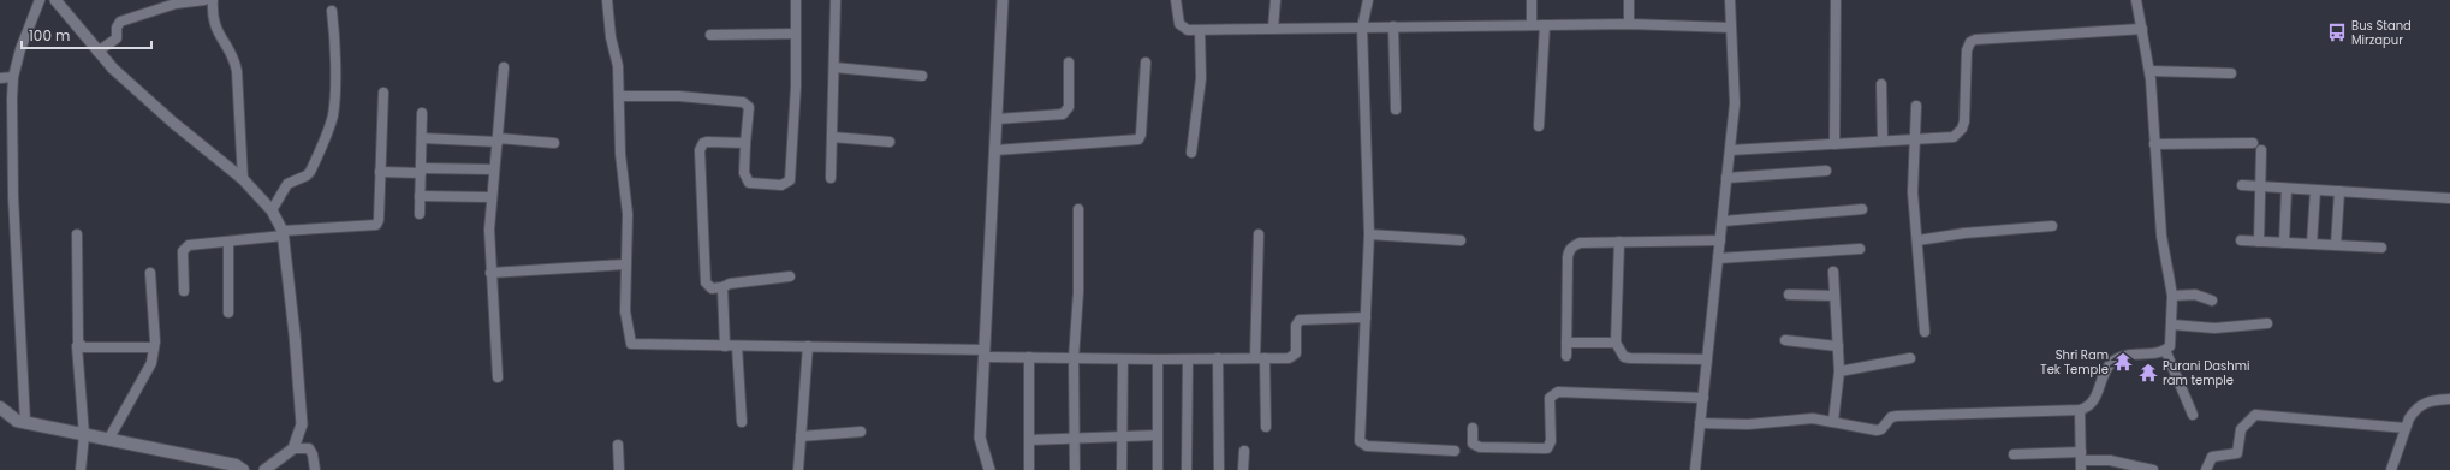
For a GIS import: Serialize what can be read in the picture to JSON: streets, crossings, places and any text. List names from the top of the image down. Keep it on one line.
{"places":{"bus stop":["Bus Stand Mirzapur"],"temple":["Shri Ram Tek Temple","Purani Dashmi ram temple"]},"scale_bar":"100 m"}
